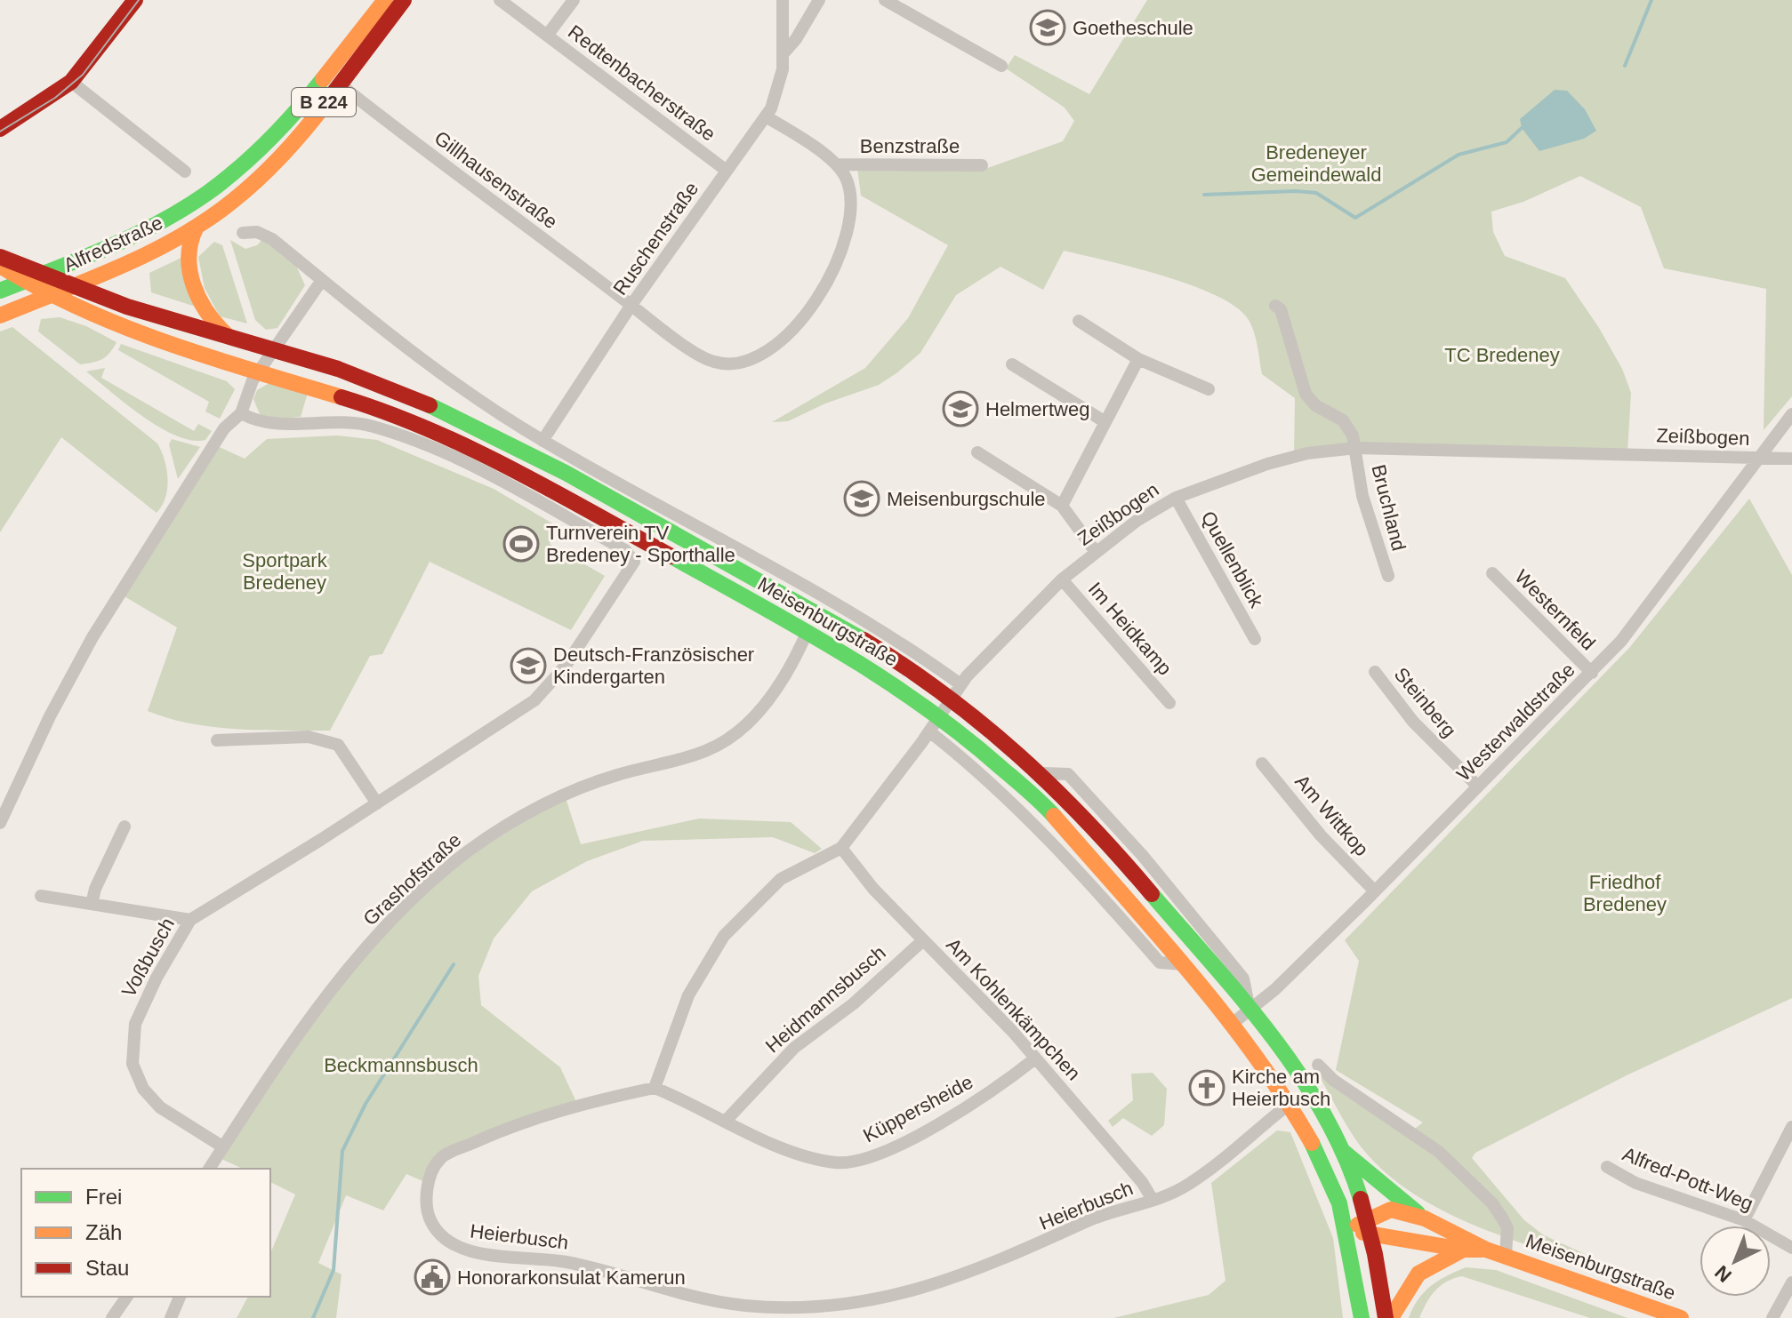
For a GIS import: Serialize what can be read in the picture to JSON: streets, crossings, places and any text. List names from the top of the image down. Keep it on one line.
{"streets":{"main road":["B 224","Alfredstraße","Meisenburgstraße"],"street":["Redtenbacherstraße","Benzstraße","Gillhausenstraße","Ruschenstraße","Zeißbogen","Bruchland","Quellenblick","Westernfeld","Im Heidkamp","Steinberg","Westerwaldstraße","Am Wittkop","Grashofstraße","Voßbusch","Heidmannsbusch","Am Kohlenkämpchen","Küppersheide","Alfred-Pott-Weg","Heierbusch"]},"crossings":[["Redtenbacherstraße","Ruschenstraße"],["B 224","Gillhausenstraße"],["B 224","Alfredstraße"],["Benzstraße","Gillhausenstraße"],["Gillhausenstraße","Ruschenstraße"],["Gillhausenstraße","Alfredstraße"],["Ruschenstraße","Meisenburgstraße"],["Alfredstraße","Meisenburgstraße"],["Zeißbogen","Bruchland"],["Zeißbogen","Quellenblick"],["Zeißbogen","Meisenburgstraße"],["Zeißbogen","Im Heidkamp"],["Zeißbogen","Westerwaldstraße"],["Westernfeld","Westerwaldstraße"],["Meisenburgstraße","Westerwaldstraße"],["Meisenburgstraße","Grashofstraße"],["Meisenburgstraße","Heierbusch"],["Steinberg","Westerwaldstraße"],["Westerwaldstraße","Am Wittkop"],["Grashofstraße","Voßbusch"],["Heidmannsbusch","Am Kohlenkämpchen"],["Heidmannsbusch","Küppersheide"],["Am Kohlenkämpchen","Küppersheide"],["Am Kohlenkämpchen","Heierbusch"],["Küppersheide","Heierbusch"]],"parks":["Bredeneyer Gemeindewald","TC Bredeney","Sportpark Bredeney","Friedhof Bredeney","Beckmannsbusch"],"places":{"school or university":["Goetheschule","Helmertweg","Meisenburgschule","Deutsch-Französischer Kindergarten"],"sports":["Turnverein TV Bredeney - Sporthalle"],"church":["Kirche am Heierbusch"],"public building":["Honorarkonsulat Kamerun"]},"legend":["Frei","Zäh","Stau"],"north":"bottom left"}
